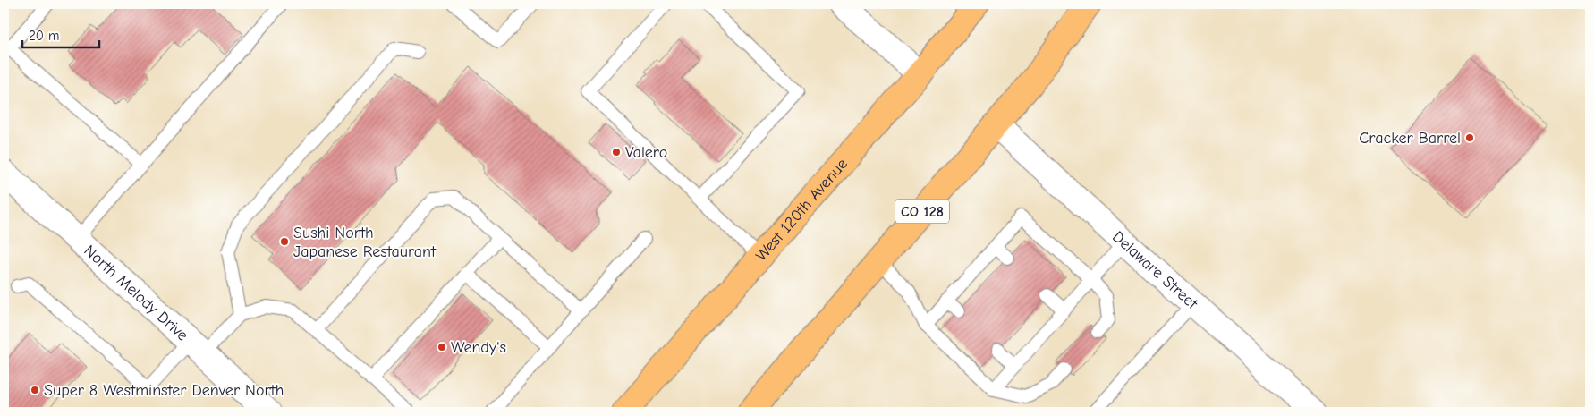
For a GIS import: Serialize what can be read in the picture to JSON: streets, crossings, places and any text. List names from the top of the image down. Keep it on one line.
{"streets":{"main road":["West 120th Avenue","CO 128"],"street":["Delaware Street","North Melody Drive"]},"crossings":[["CO 128","Delaware Street"]],"places":["Cracker Barrel","Valero","Sushi North Japanese Restaurant","Wendy's","Super 8 Westminster Denver North"],"scale_bar":"20 m"}
